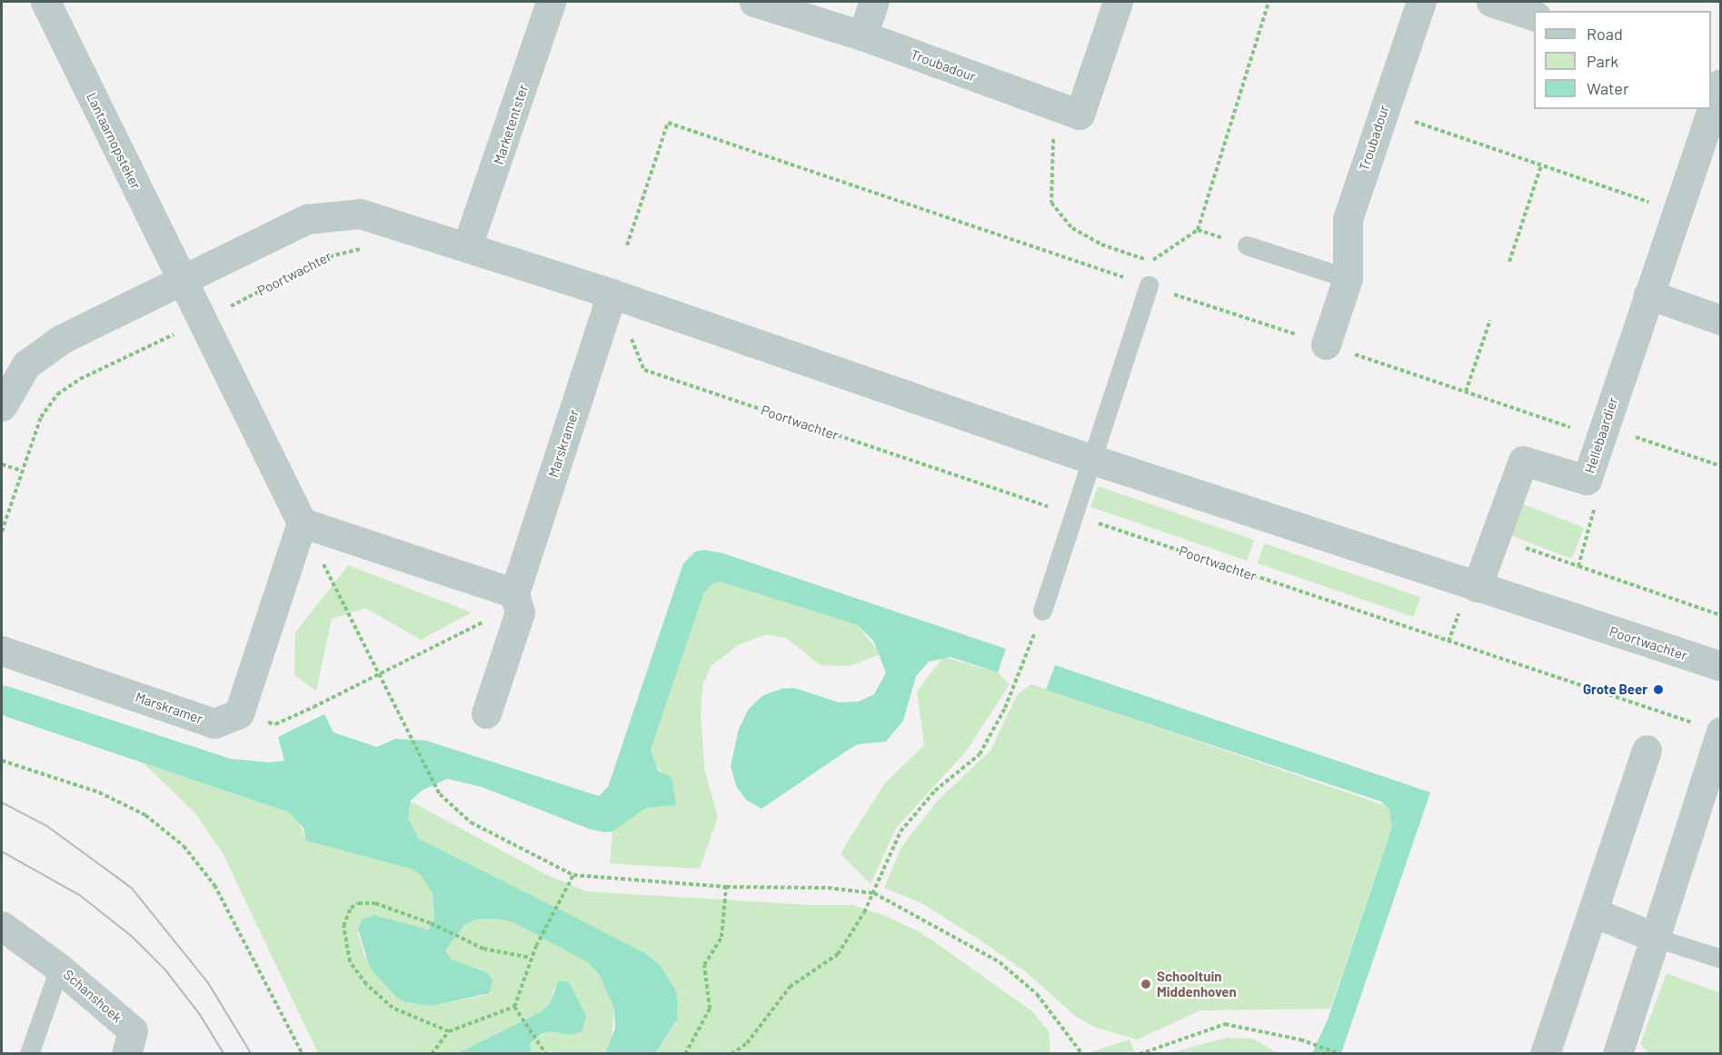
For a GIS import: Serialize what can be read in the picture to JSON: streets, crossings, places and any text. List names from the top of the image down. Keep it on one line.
{"streets":{"street":["Troubadour","Marketentster","Lantaarnopsteker","Poortwachter","Hellebaardier","Marskramer","Schanshoek"]},"crossings":[["Marketentster","Poortwachter"],["Lantaarnopsteker","Poortwachter"],["Poortwachter","Hellebaardier"],["Poortwachter","Marskramer"]],"places":["Grote Beer","Schooltuin Middenhoven"],"legend":["Road","Park","Water"]}
